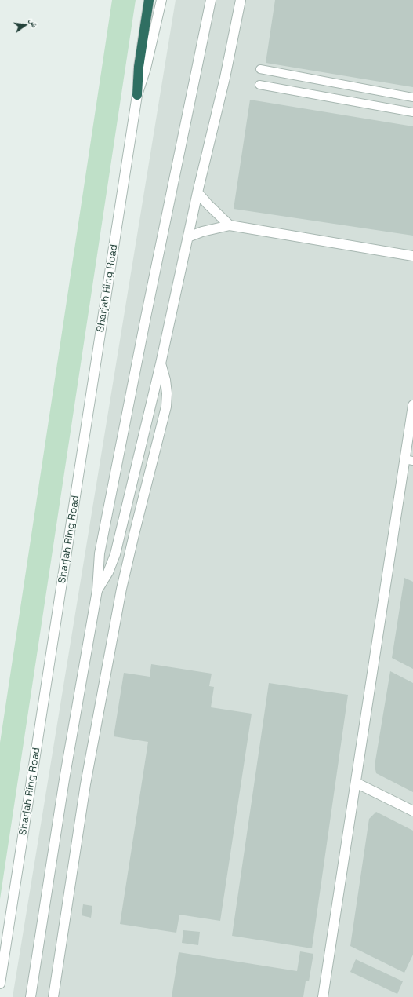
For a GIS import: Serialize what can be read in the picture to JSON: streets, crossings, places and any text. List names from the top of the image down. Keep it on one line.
{"streets":{"street":["Sharjah Ring Road"]},"north":"right"}
